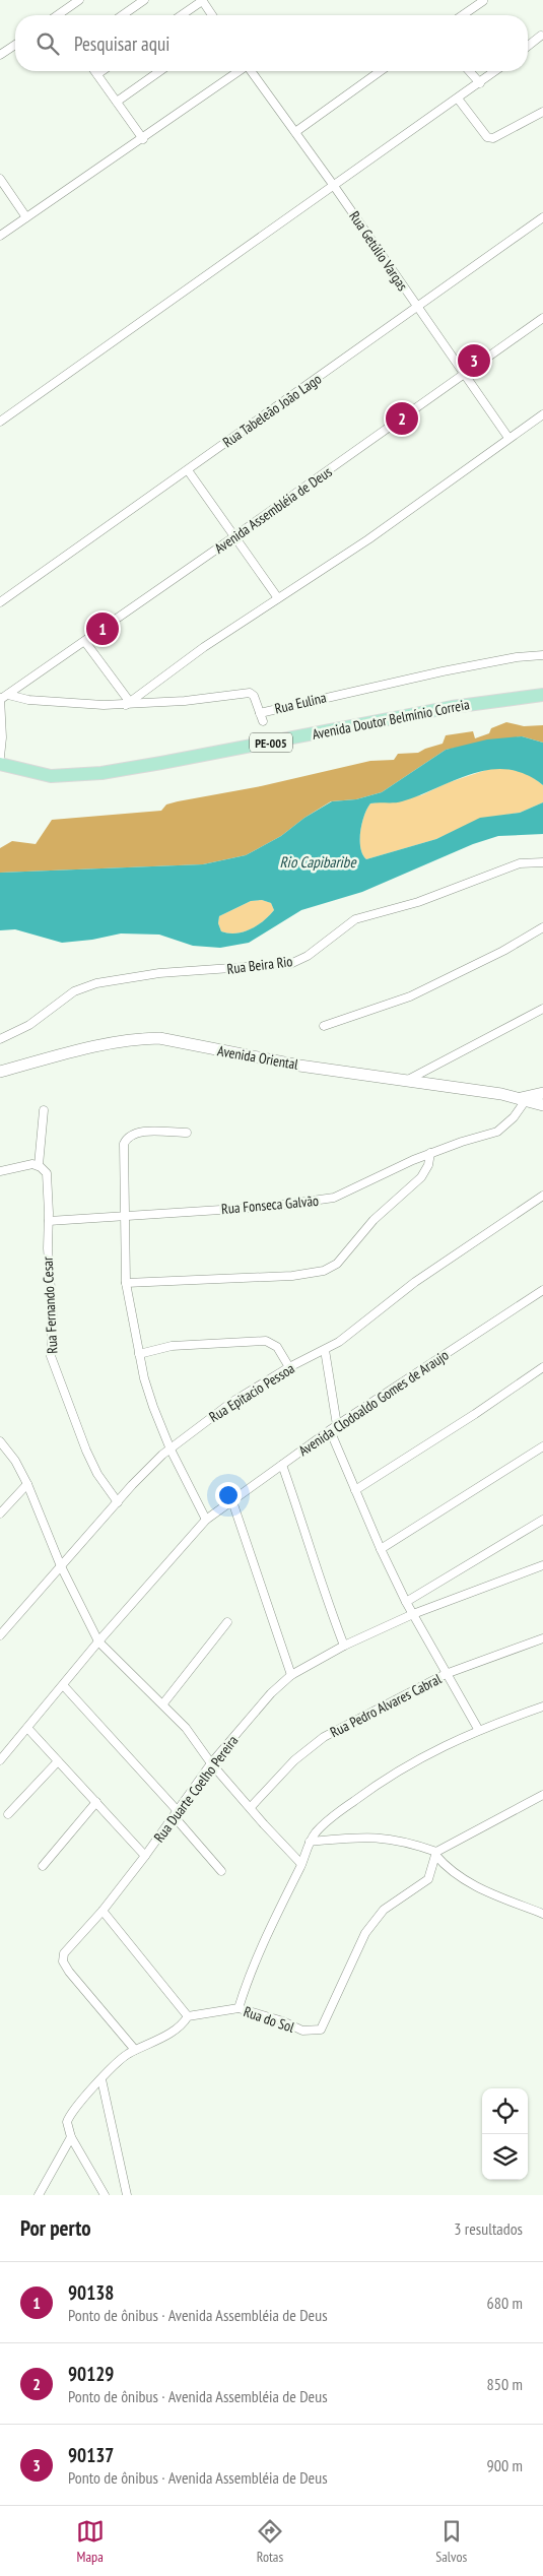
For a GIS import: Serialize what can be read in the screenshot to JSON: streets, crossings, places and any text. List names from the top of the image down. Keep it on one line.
{"streets":{"main road":["Avenida Doutor Belmínio Correia","PE-005"],"street":["Rua Getúlio Vargas","Rua Tabeleão João Lago","Avenida Assembléia de Deus","Rua Eulina","Rua Beira Rio","Avenida Oriental","Rua Fonseca Galvão","Rua Fernando Cesar","Rua Epitacio Pessoa","Avenida Clodoaldo Gomes de Araujo","Rua Pedro Alvares Cabral","Rua Duarte Coelho Pereira","Rua do Sol"]},"crossings":[["Rua Getúlio Vargas","Rua Tabeleão João Lago"],["Rua Getúlio Vargas","Avenida Assembléia de Deus"],["Avenida Assembléia de Deus","Rua Eulina"],["Avenida Oriental","Rua Fonseca Galvão"],["Rua Fonseca Galvão","Rua Fernando Cesar"],["Rua Fernando Cesar","Rua Epitacio Pessoa"]],"water":["Rio Capibaribe"],"page":{"search":"Pesquisar aqui","pins":["3","2","1"],"heading":["Por perto","3 resultados"],"list":[{"mark":"1","name":"90138","note":"Ponto de ônibus · Avenida Assembléia de Deus","value":"680 m"},{"mark":"2","name":"90129","note":"Ponto de ônibus · Avenida Assembléia de Deus","value":"850 m"},{"mark":"3","name":"90137","note":"Ponto de ônibus · Avenida Assembléia de Deus","value":"900 m"}],"nav":["Mapa","Rotas","Salvos"]}}
